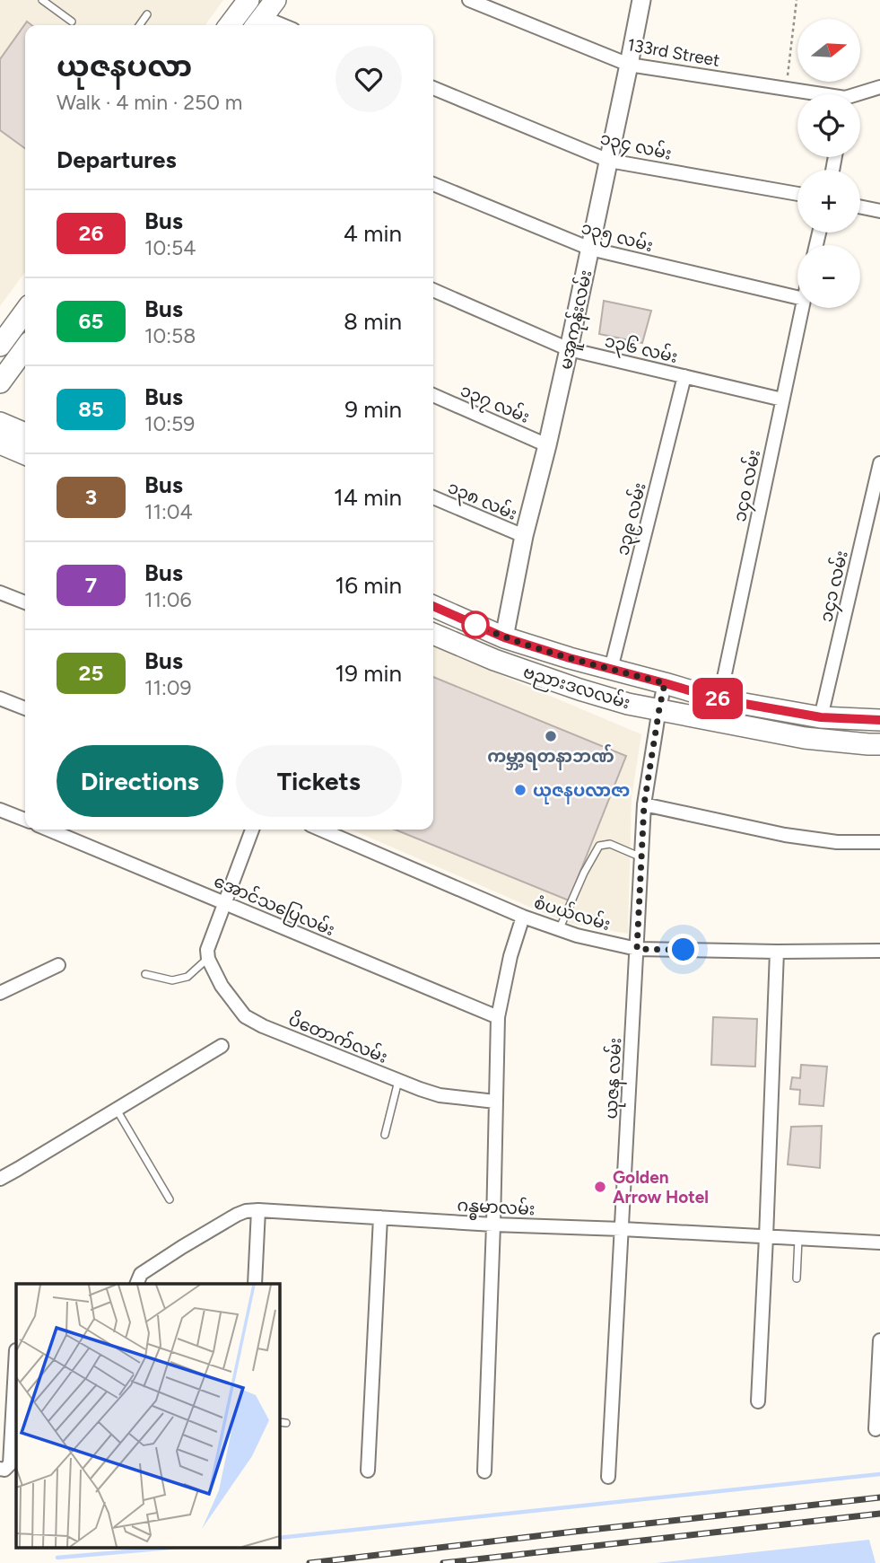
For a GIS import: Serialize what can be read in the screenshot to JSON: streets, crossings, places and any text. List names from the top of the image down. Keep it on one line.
{"streets":{"main road":["ဗညားဒလလမ်း"],"street":["133rd Street","၁၃၄ လမ်း","၁၃၅ လမ်း","မအူကုန်းလမ်း","၁၃၆ လမ်း","၁၃၇ လမ်း","၁၄၀ လမ်း","၁၃၈ လမ်း","၁၃၉ လမ်း","၁၄၁ လမ်း","အောင်သပြေလမ်း","စံပယ်လမ်း","ပိတောက်လမ်း","ယုဇန လမ်း","ဂန္ဓမာလမ်း"]},"crossings":[["133rd Street","မအူကုန်းလမ်း"],["၁၃၄ လမ်း","မအူကုန်းလမ်း"],["၁၃၅ လမ်း","မအူကုန်းလမ်း"],["မအူကုန်းလမ်း","၁၃၆ လမ်း"],["မအူကုန်းလမ်း","၁၃၇ လမ်း"],["မအူကုန်းလမ်း","၁၃၈ လမ်း"],["မအူကုန်းလမ်း","ဗညားဒလလမ်း"],["၁၃၆ လမ်း","၁၄၀ လမ်း"],["၁၃၆ လမ်း","၁၃၉ လမ်း"],["၁၄၀ လမ်း","ဗညားဒလလမ်း"],["၁၃၉ လမ်း","ဗညားဒလလမ်း"],["၁၄၁ လမ်း","ဗညားဒလလမ်း"],["ဗညားဒလလမ်း","ယုဇန လမ်း"],["စံပယ်လမ်း","ယုဇန လမ်း"],["ယုဇန လမ်း","ဂန္ဓမာလမ်း"]],"places":["ကမ္ဘာ့ရတနာဘဏ်","ယုဇနပလာဇာ","Golden Arrow Hotel"],"lines":["bus line 26"],"north":"right","page":{"on_map":"26","map_buttons":["+","−"],"heading":[["ယုဇနပလာ","Walk · 4 min · 250 m"],"Departures"],"list":[{"mark":"26","name":"Bus","note":"10:54","value":"4 min"},{"mark":"65","name":"Bus","note":"10:58","value":"8 min"},{"mark":"85","name":"Bus","note":"10:59","value":"9 min"},{"mark":"3","name":"Bus","note":"11:04","value":"14 min"},{"mark":"7","name":"Bus","note":"11:06","value":"16 min"},{"mark":"25","name":"Bus","note":"11:09","value":"19 min"}],"buttons":["Directions","Tickets"]}}
